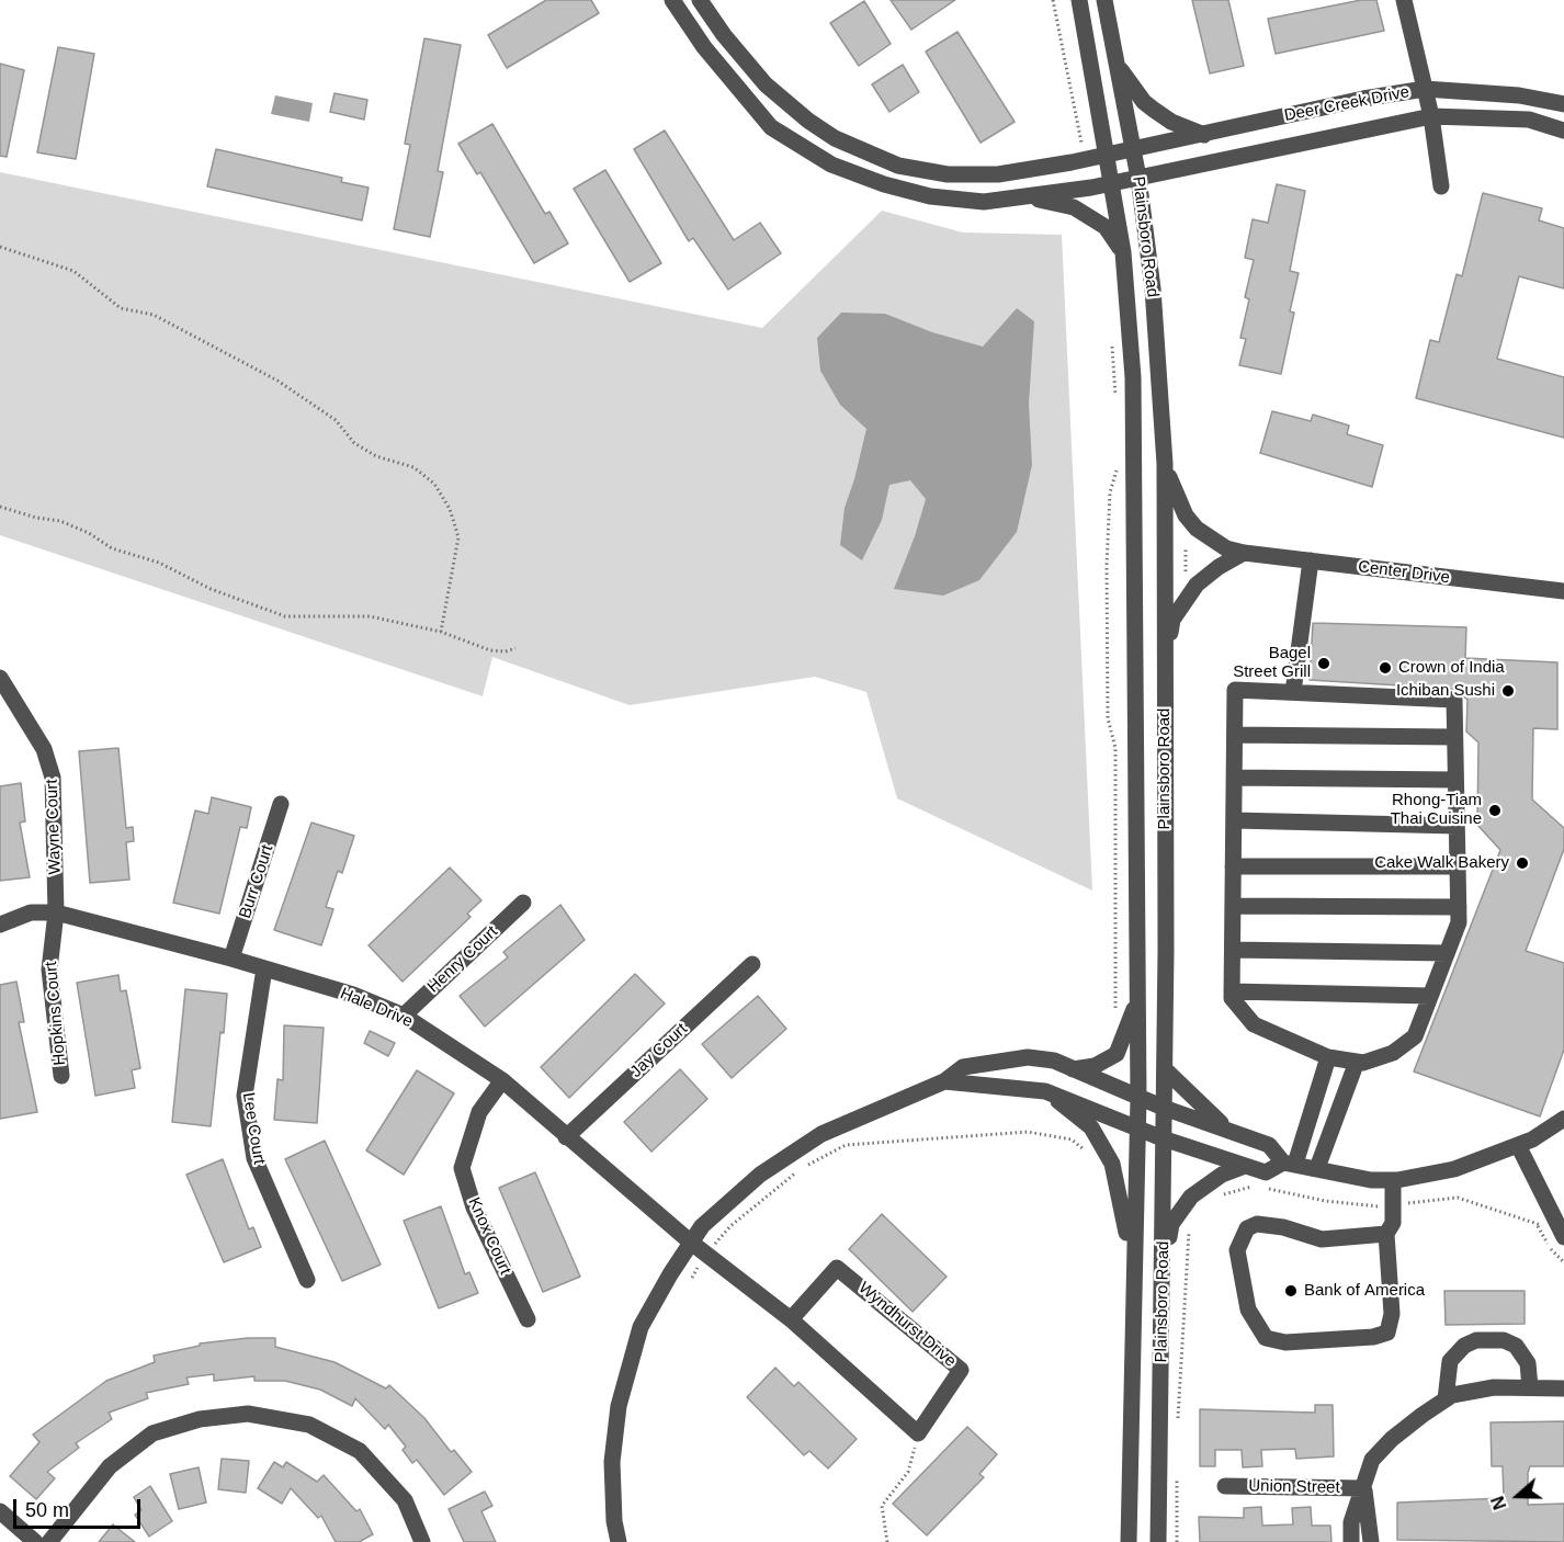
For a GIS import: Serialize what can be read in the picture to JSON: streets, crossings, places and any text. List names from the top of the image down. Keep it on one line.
{"streets":{"street":["Deer Creek Drive","Plainsboro Road","Center Drive","Wayne Court","Burr Court","Henry Court","Hale Drive","Hopkins Court","Jay Court","Lee Court","Knox Court","Wyndhurst Drive","Union Street"]},"crossings":[["Deer Creek Drive","Plainsboro Road"],["Plainsboro Road","Center Drive"],["Wayne Court","Hale Drive"],["Wayne Court","Hopkins Court"],["Burr Court","Hale Drive"],["Henry Court","Hale Drive"],["Hale Drive","Hopkins Court"],["Hale Drive","Jay Court"],["Hale Drive","Lee Court"],["Hale Drive","Knox Court"]],"places":["Bagel Street Grill","Crown of India","Ichiban Sushi","Rhong-Tiam Thai Cuisine","Cake Walk Bakery","Bank of America"],"scale_bar":"50 m","north":"left"}
